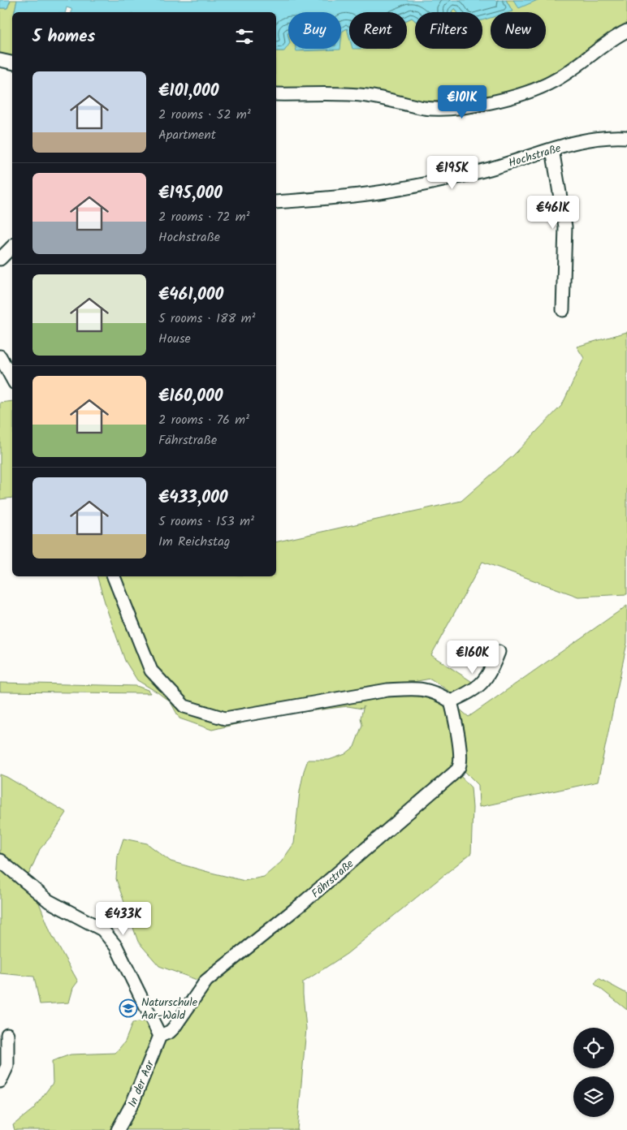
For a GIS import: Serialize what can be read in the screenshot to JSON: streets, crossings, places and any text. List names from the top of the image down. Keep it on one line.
{"streets":{"street":["Hochstraße","Fährstraße","In der Aar"]},"crossings":[["Fährstraße","In der Aar"]],"places":{"school or university":["Naturschule Aar-Wald"]},"page":{"chip":["Buy","Rent","Filters","New"],"heading":"5 homes","list":[{"name":"€101,000","note":"2 rooms · 52 m² · Apartment"},{"name":"€195,000","note":"2 rooms · 72 m² · Hochstraße"},{"name":"€461,000","note":"5 rooms · 188 m² · House"},{"name":"€160,000","note":"2 rooms · 76 m² · Fährstraße"},{"name":"€433,000","note":"5 rooms · 153 m² · Im Reichstag"}],"price":["€101K","€195K","€461K","€160K","€433K"]}}
